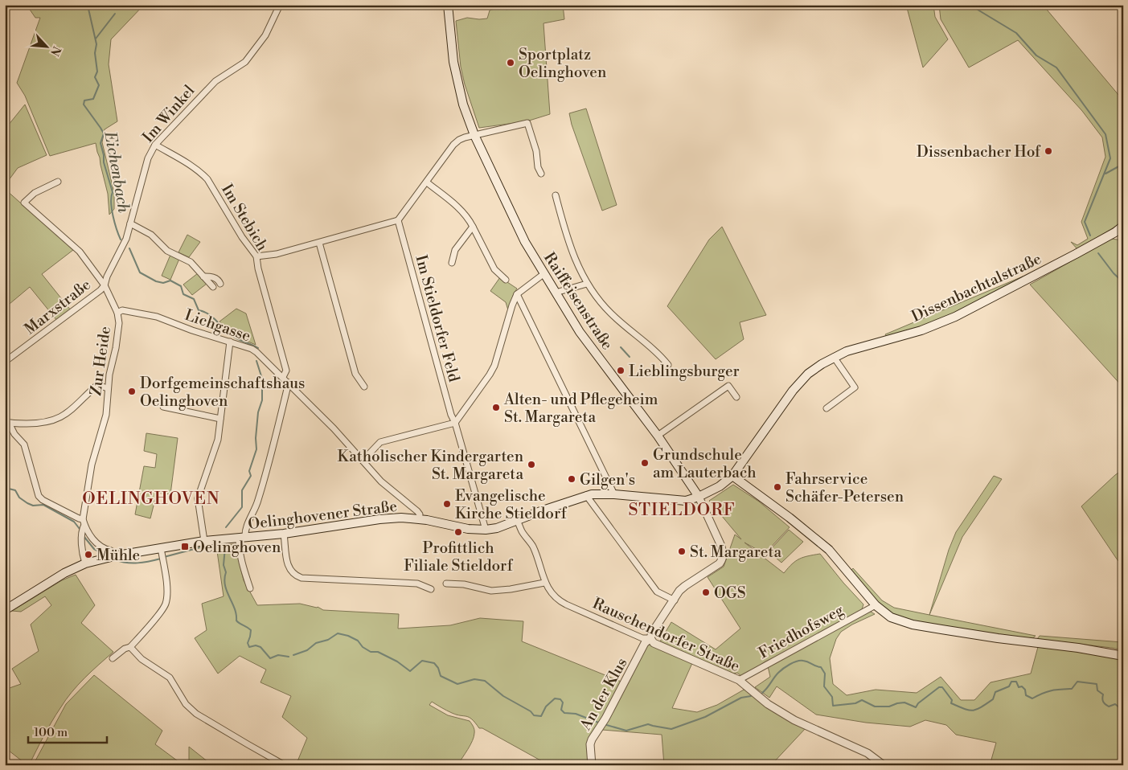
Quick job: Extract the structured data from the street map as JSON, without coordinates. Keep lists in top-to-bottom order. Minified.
{"streets":{"main road":["Dissenbachtalstraße","Raiffeisenstraße","Oelinghovener Straße"],"street":["Im Winkel","Im Stebich","Marxstraße","Im Stieldorfer Feld","Lichgasse","Zur Heide","Friedhofsweg","Rauschendorfer Straße","An der Klus"]},"crossings":[["Im Winkel","Im Stebich"],["Im Winkel","Marxstraße"],["Im Winkel","Zur Heide"],["Im Stebich","Lichgasse"],["Dissenbachtalstraße","Oelinghovener Straße"],["Raiffeisenstraße","Oelinghovener Straße"],["Raiffeisenstraße","An der Klus"],["Marxstraße","Zur Heide"],["Im Stieldorfer Feld","Oelinghovener Straße"],["Lichgasse","Zur Heide"],["Lichgasse","Oelinghovener Straße"],["Zur Heide","Oelinghovener Straße"],["Oelinghovener Straße","Rauschendorfer Straße"],["Oelinghovener Straße","An der Klus"],["Friedhofsweg","Rauschendorfer Straße"],["Rauschendorfer Straße","An der Klus"]],"districts":["OELINGHOVEN","STIELDORF"],"water":["Eichenbach"],"places":{"other":["Sportplatz Oelinghoven","Dissenbacher Hof","Lieblingsburger","Dorfgemeinschaftshaus Oelinghoven","Alten- und Pflegeheim St. Margareta","Grundschule am Lauterbach","Katholischer Kindergarten St. Margareta","Gilgen's","Fahrservice Schäfer-Petersen","Evangelische Kirche Stieldorf","Profittlich Filiale Stieldorf","St. Margareta","Mühle","OGS"],"transit":["Oelinghoven"]},"scale_bar":"100 m","north":"bottom right"}
